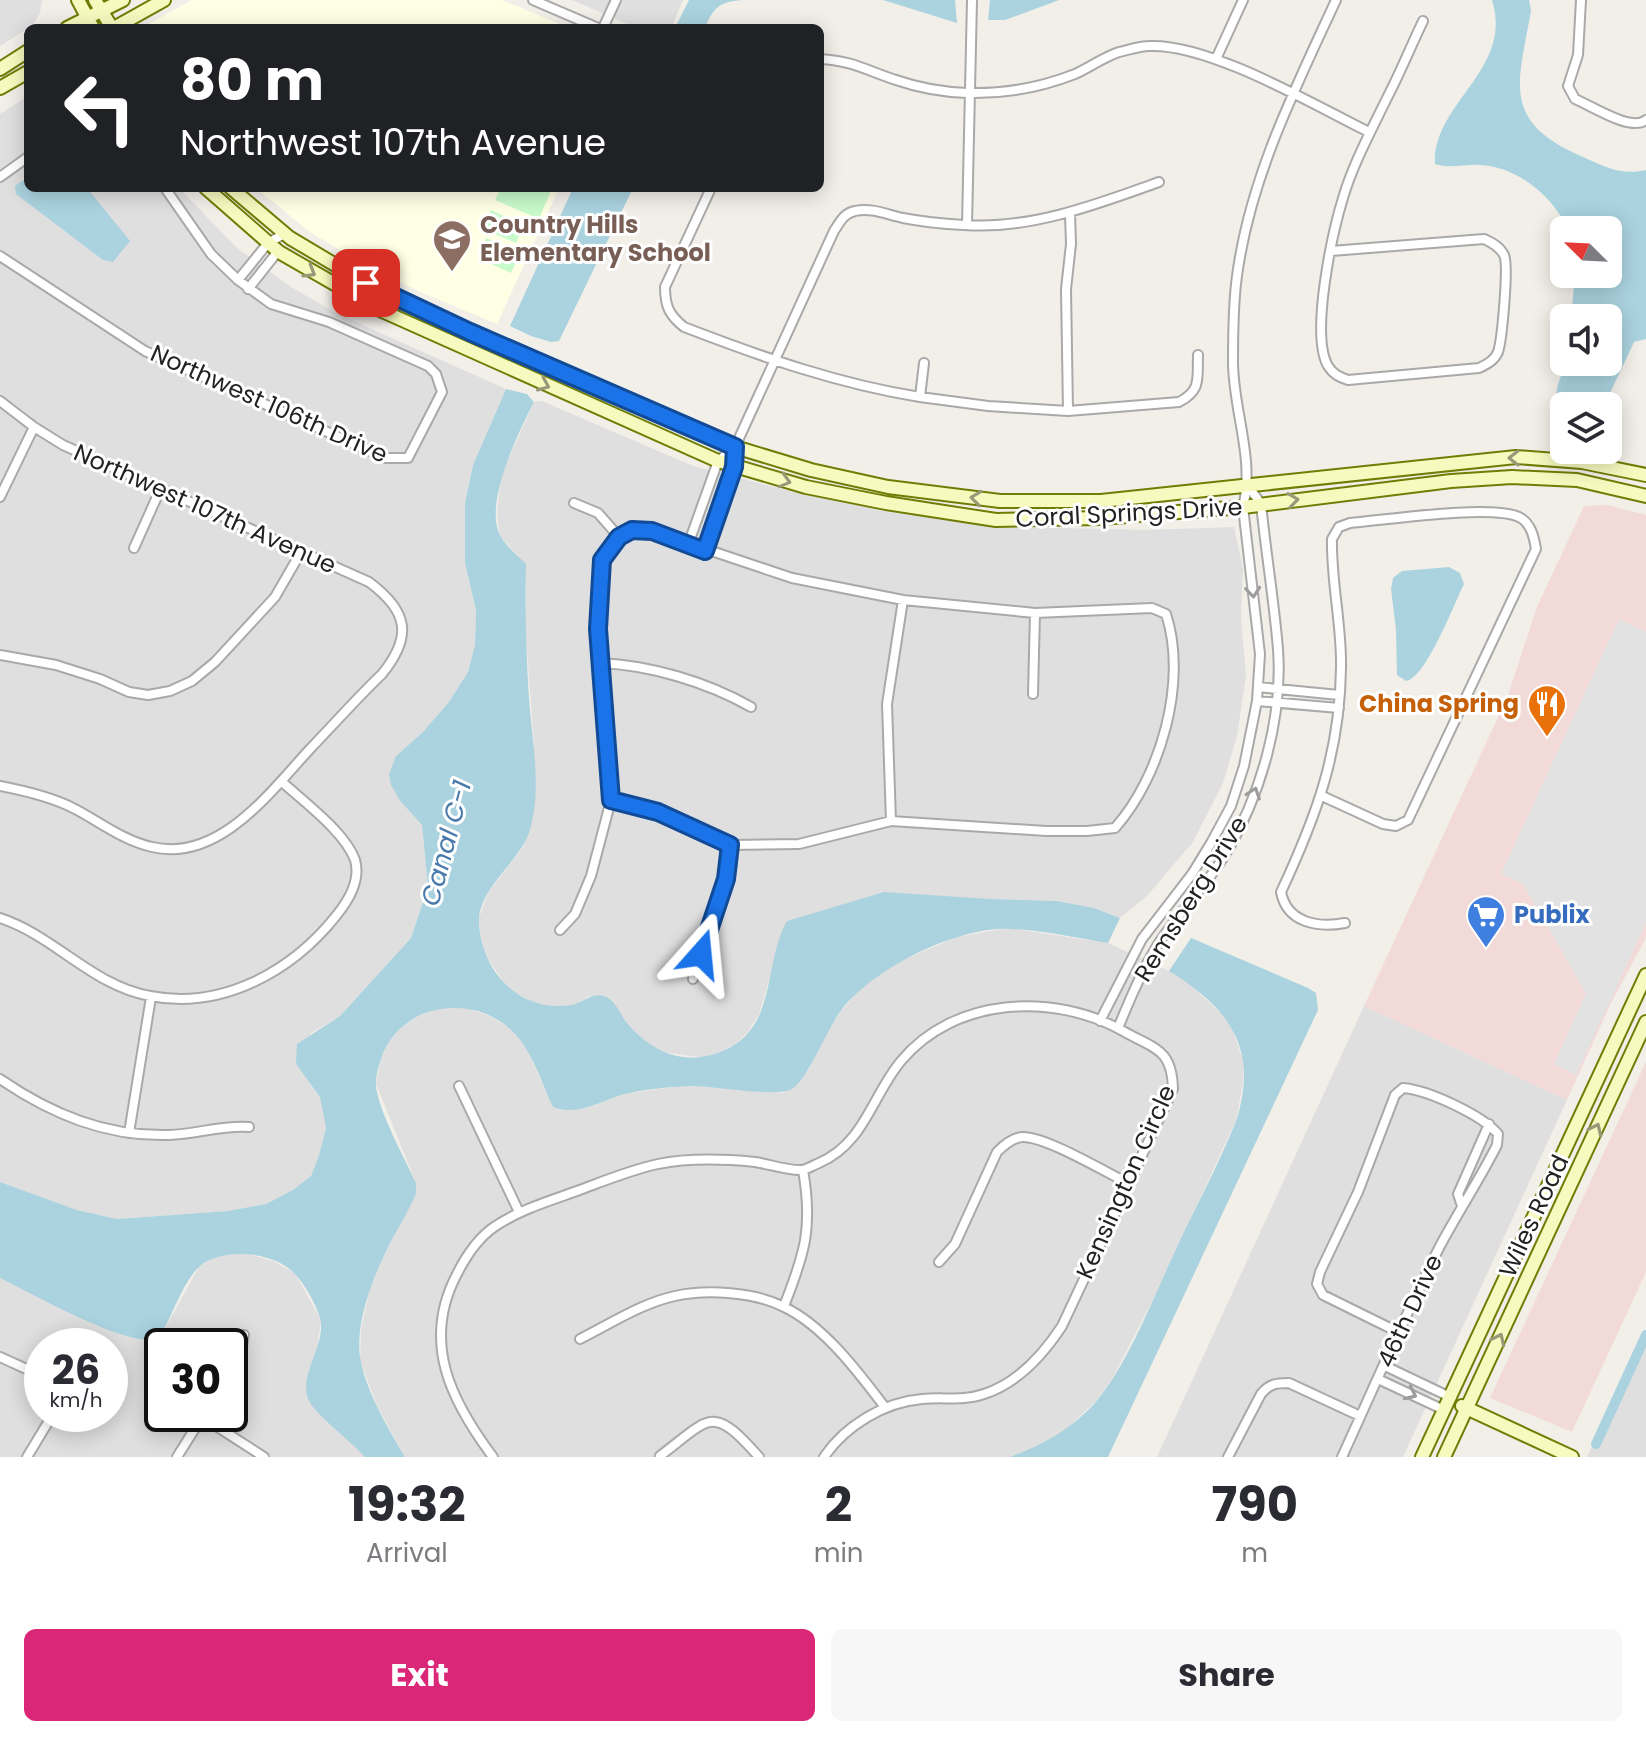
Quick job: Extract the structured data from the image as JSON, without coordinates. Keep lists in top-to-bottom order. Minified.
{"streets":{"main road":["Coral Springs Drive","Wiles Road"],"street":["Northwest 106th Drive","Northwest 107th Avenue","Remsberg Drive","Kensington Circle","46th Drive"]},"crossings":[["Coral Springs Drive","Remsberg Drive"],["Remsberg Drive","Kensington Circle"]],"water":["Canal C-1"],"places":{"school or university":["Country Hills Elementary School"],"restaurant":["China Spring"],"supermarket":["Publix"]},"north":"top left","page":{"turn":["80 m","Northwest 107th Avenue"],"speed":"26 km/h","limit":"30","eta":["19:32","Arrival","2","min","790","m"],"buttons":["Exit","Share"]}}
